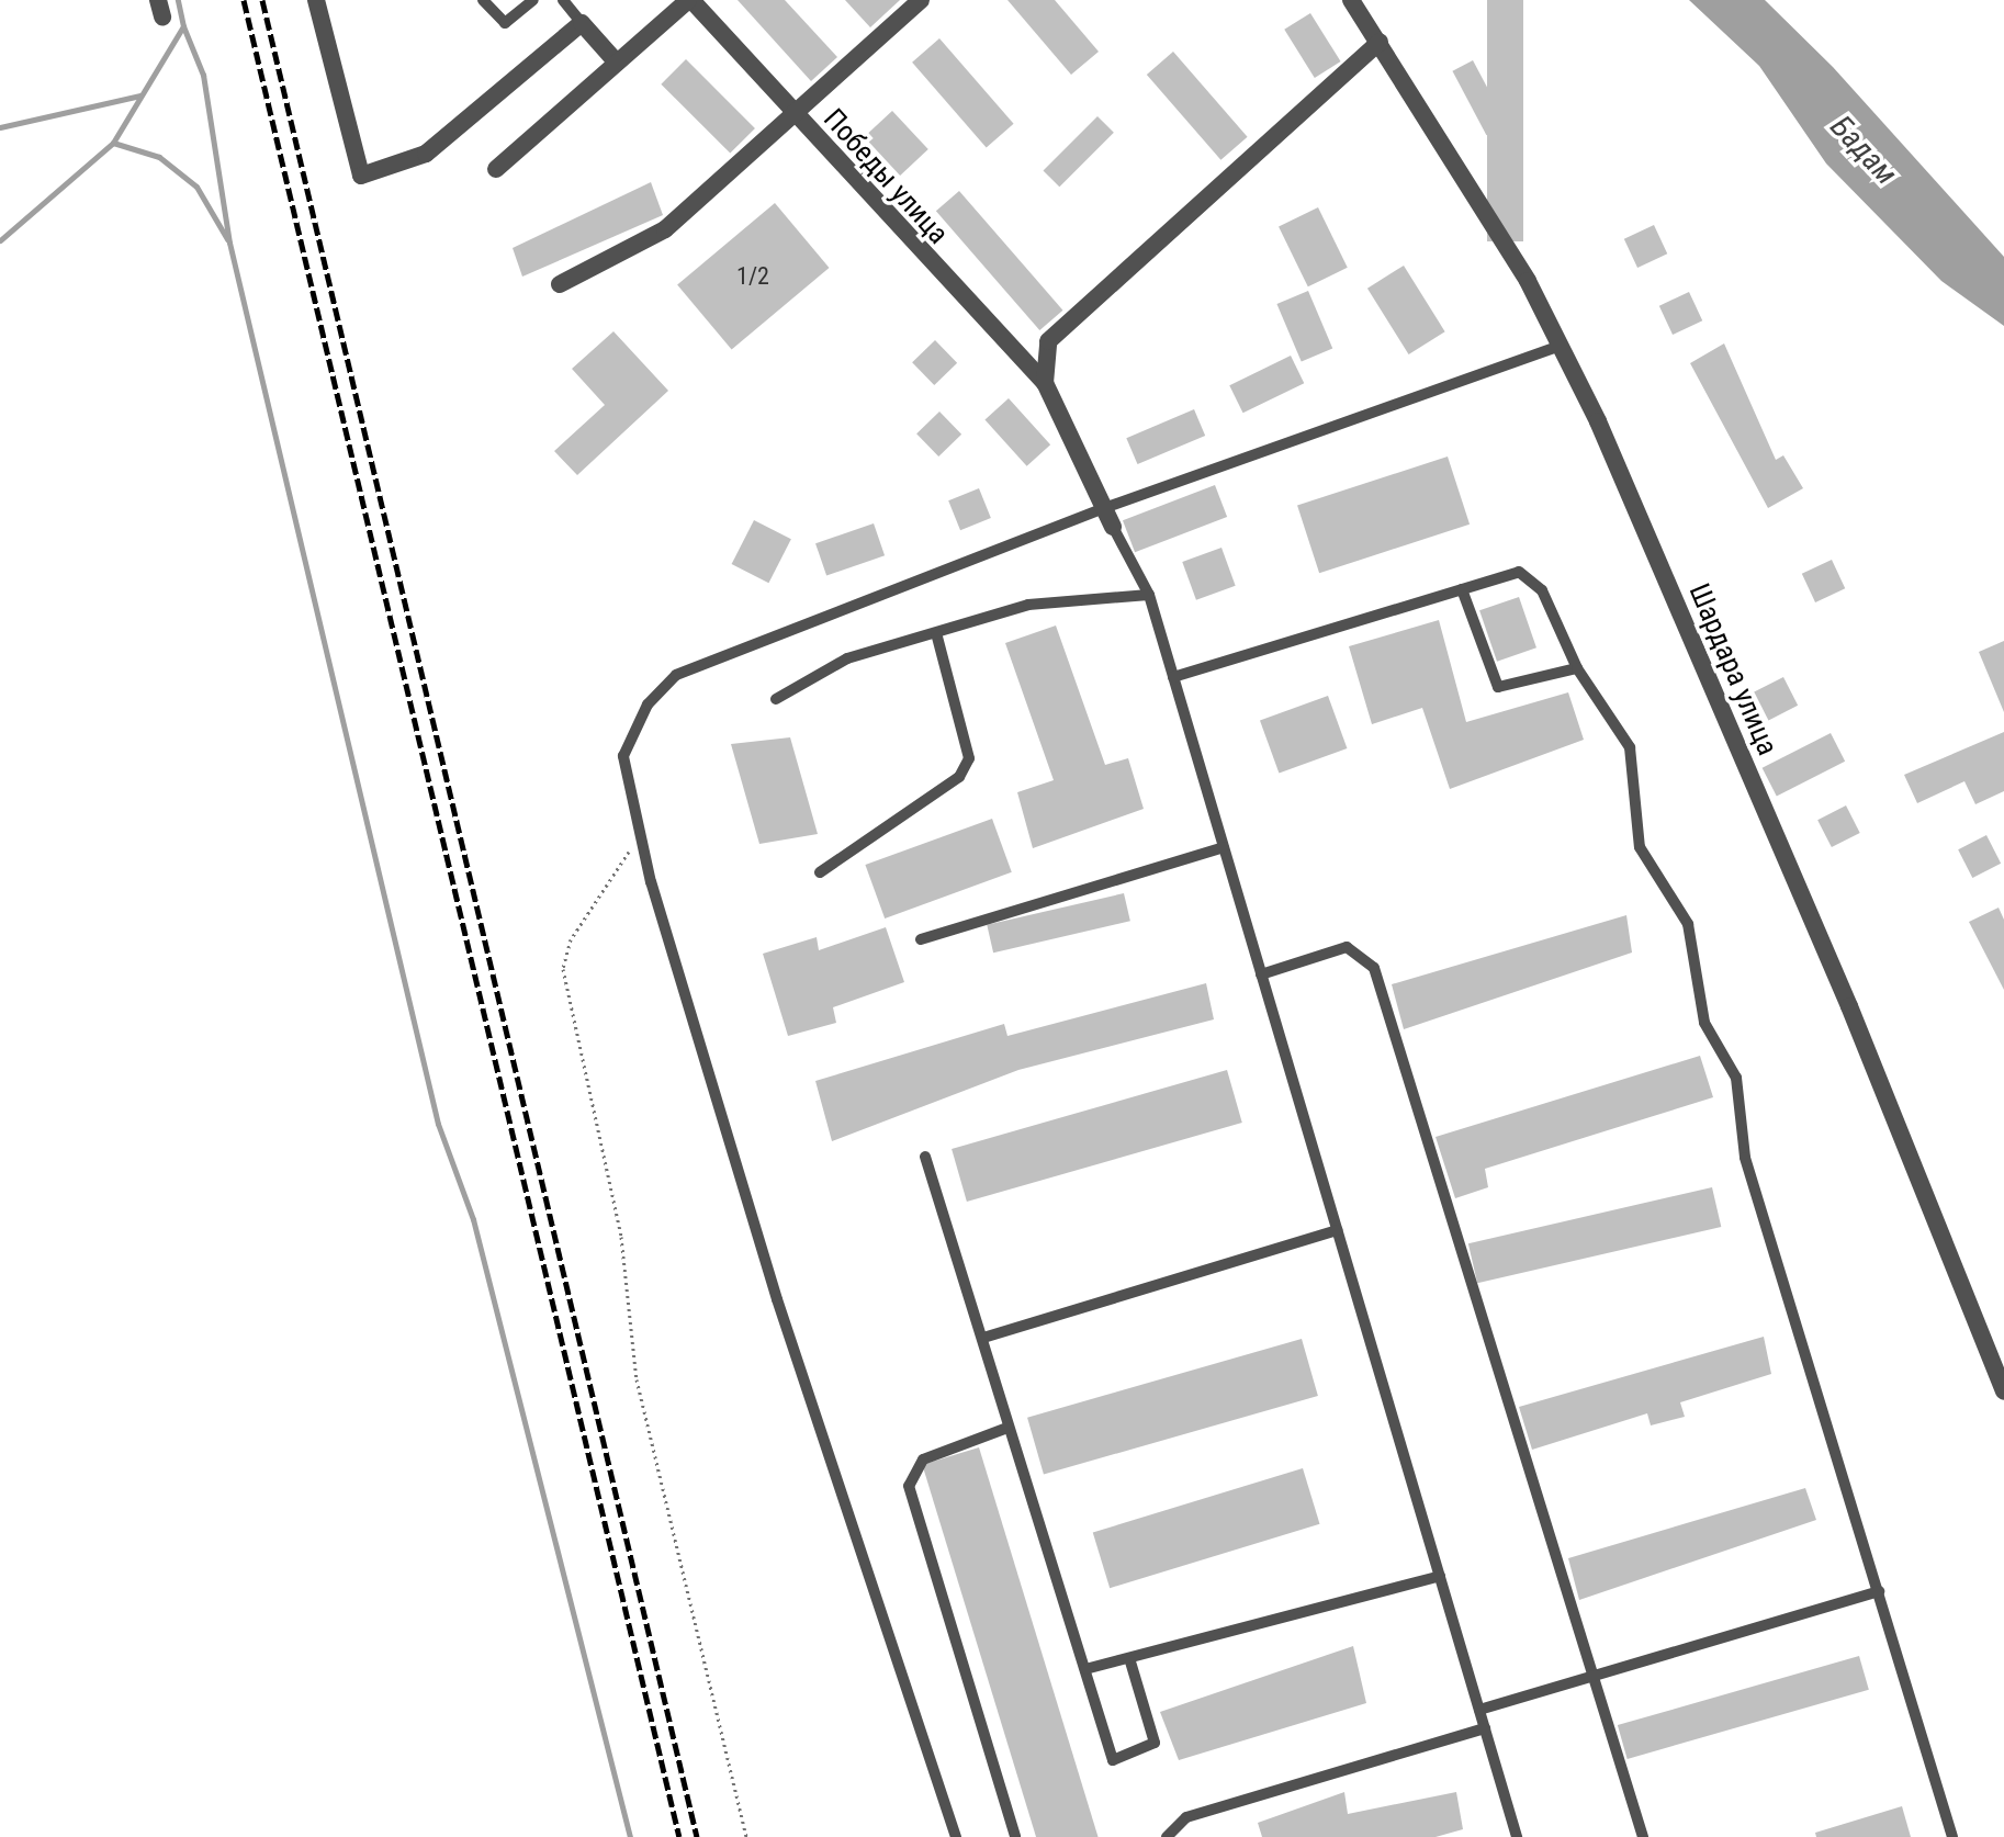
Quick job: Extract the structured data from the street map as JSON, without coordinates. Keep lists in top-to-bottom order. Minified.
{"streets":{"street":["Победы улица","Шардара улица"]},"water":["Бадам"],"house_numbers":["1/2"]}
